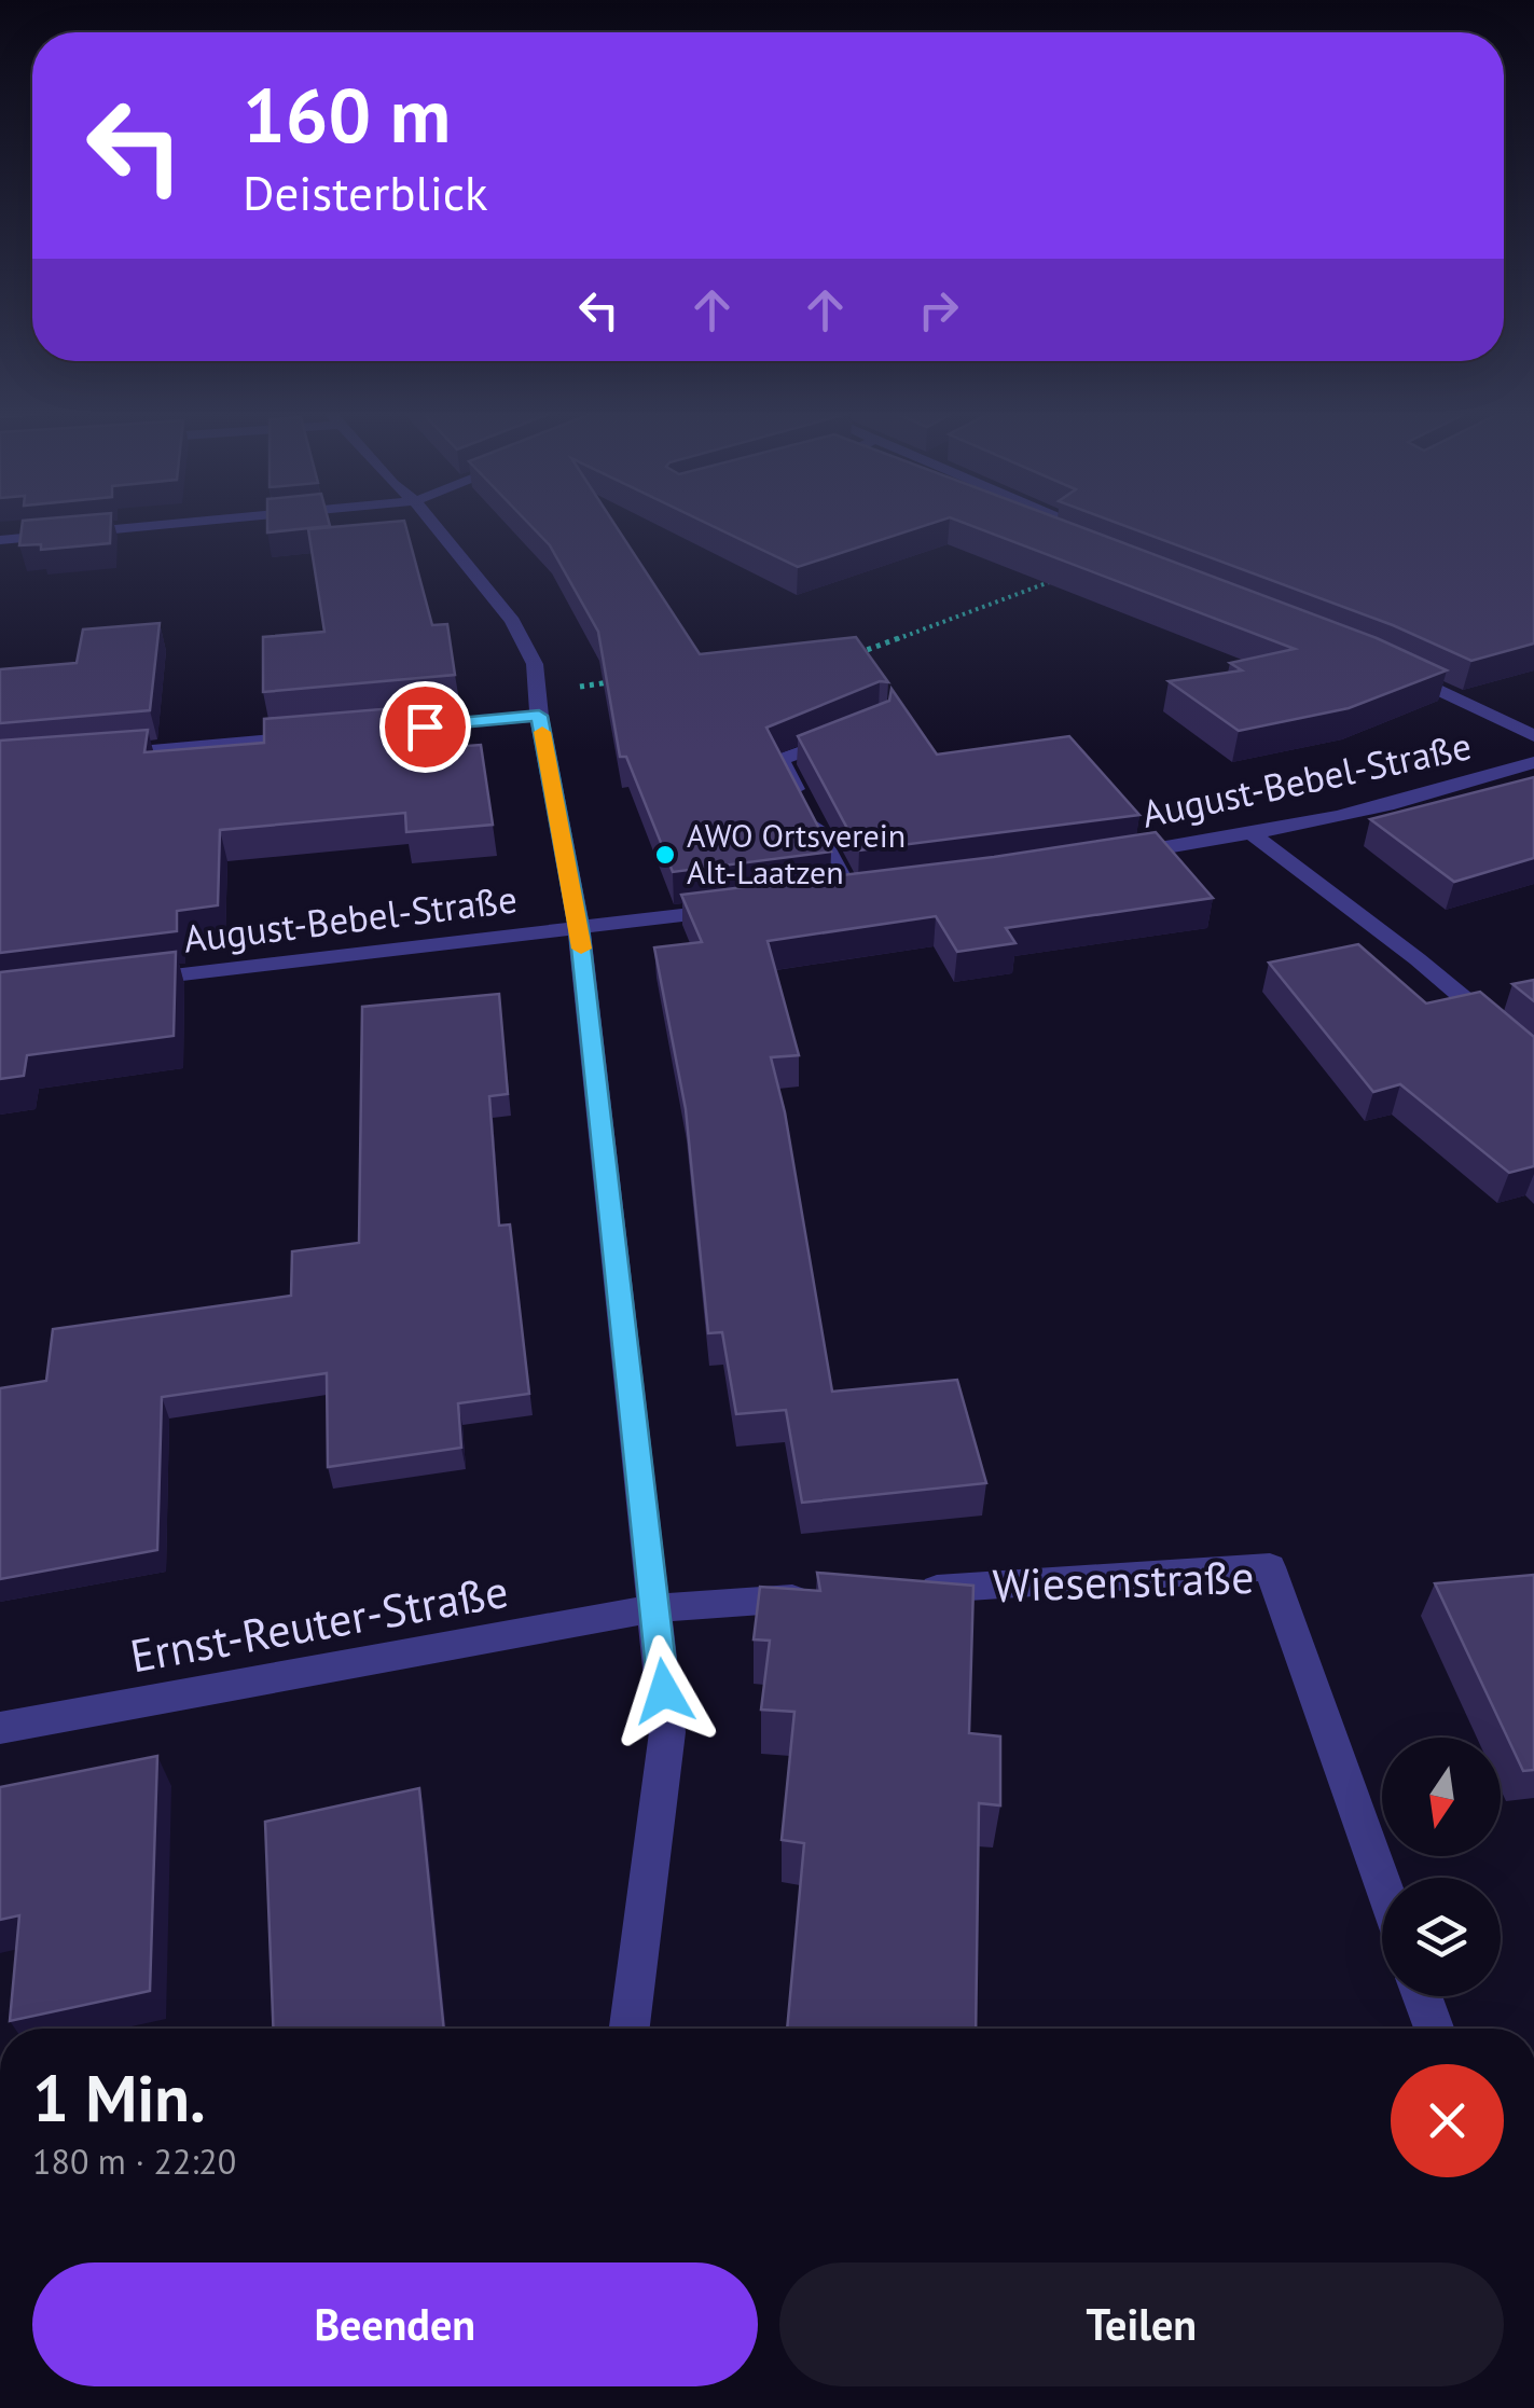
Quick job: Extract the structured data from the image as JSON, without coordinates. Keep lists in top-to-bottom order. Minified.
{"streets":{"street":["August-Bebel-Straße","Wiesenstraße","Ernst-Reuter-Straße"]},"places":["AWO Ortsverein Alt-Laatzen"],"north":"bottom","page":{"turn":["160 m","Deisterblick"],"heading":["1 Min.","180 m · 22:20"],"buttons":["Beenden","Teilen"]}}
